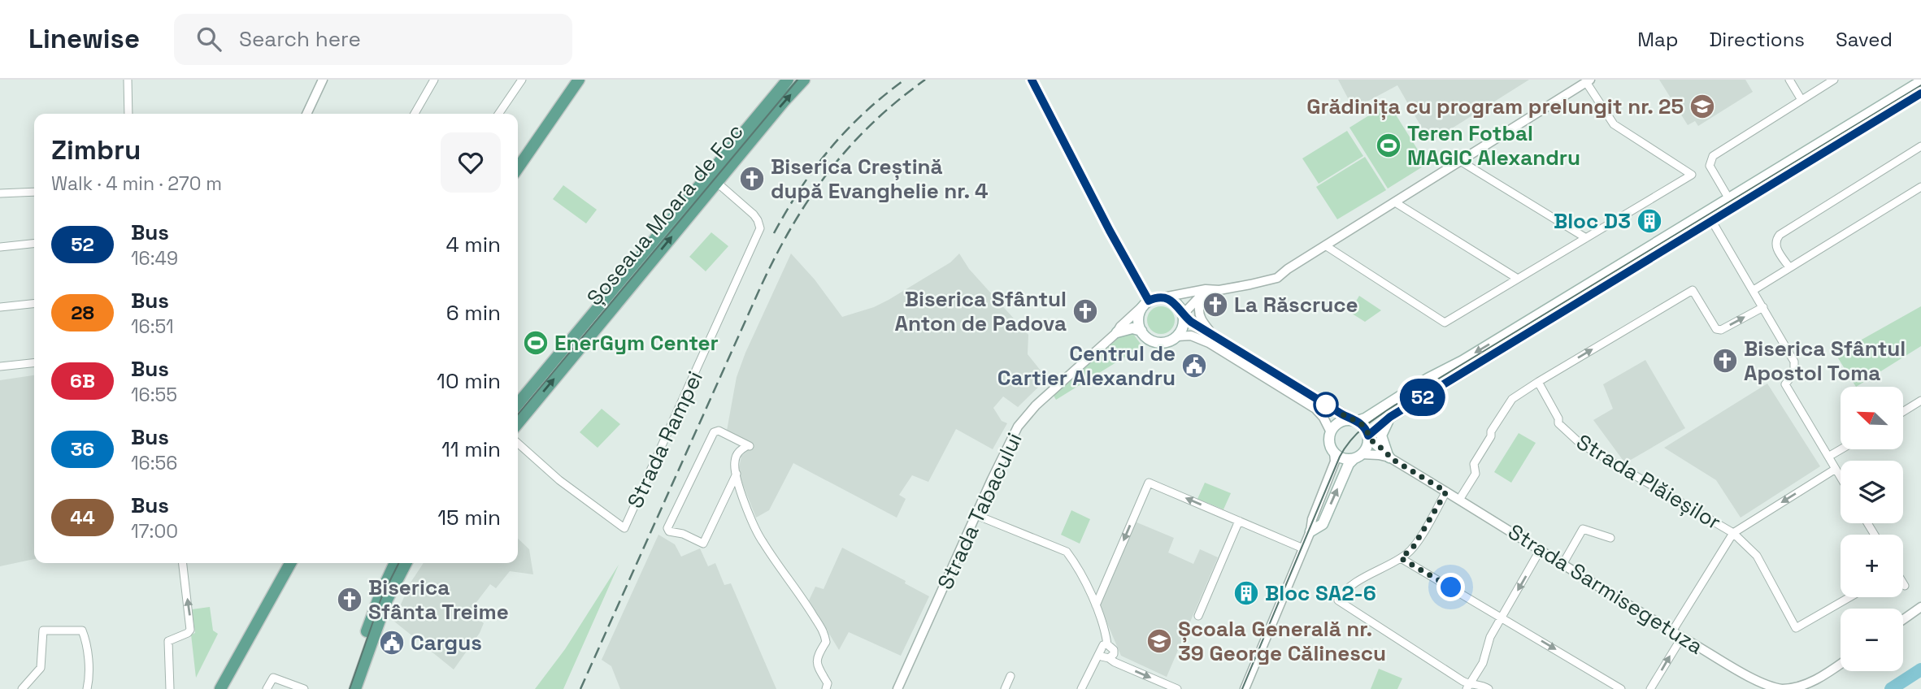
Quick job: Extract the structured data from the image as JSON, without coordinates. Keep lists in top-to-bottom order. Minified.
{"streets":{"main road":["Șoseaua Moara de Foc"],"street":["Strada Rampei","Strada Plăieșilor","Strada Tabacului","Strada Sarmisegetuza"]},"crossings":[["Șoseaua Moara de Foc","Strada Rampei"],["Strada Plăieșilor","Strada Sarmisegetuza"]],"places":{"school or university":["Grădinița cu program prelungit nr. 25","Școala Generală nr. 39 George Călinescu"],"sports":["Teren Fotbal MAGIC Alexandru","EnerGym Center"],"church":["Biserica Creștină după Evanghelie nr. 4","La Răscruce","Biserica Sfântul Anton de Padova","Biserica Sfântul Apostol Toma","Biserica Sfânta Treime"],"building":["Bloc D3","Bloc SA2-6"],"public building":["Centrul de Cartier Alexandru","Cargus"]},"lines":["bus line 52"],"north":"top left","page":{"header":"Linewise","search":"Search here","nav":["Map","Directions","Saved"],"on_map":"52","heading":["Zimbru","Walk · 4 min · 270 m"],"list":[{"mark":"52","name":"Bus","note":"16:49","value":"4 min"},{"mark":"28","name":"Bus","note":"16:51","value":"6 min"},{"mark":"6B","name":"Bus","note":"16:55","value":"10 min"},{"mark":"36","name":"Bus","note":"16:56","value":"11 min"},{"mark":"44","name":"Bus","note":"17:00","value":"15 min"}],"map_buttons":["+","−"]}}
